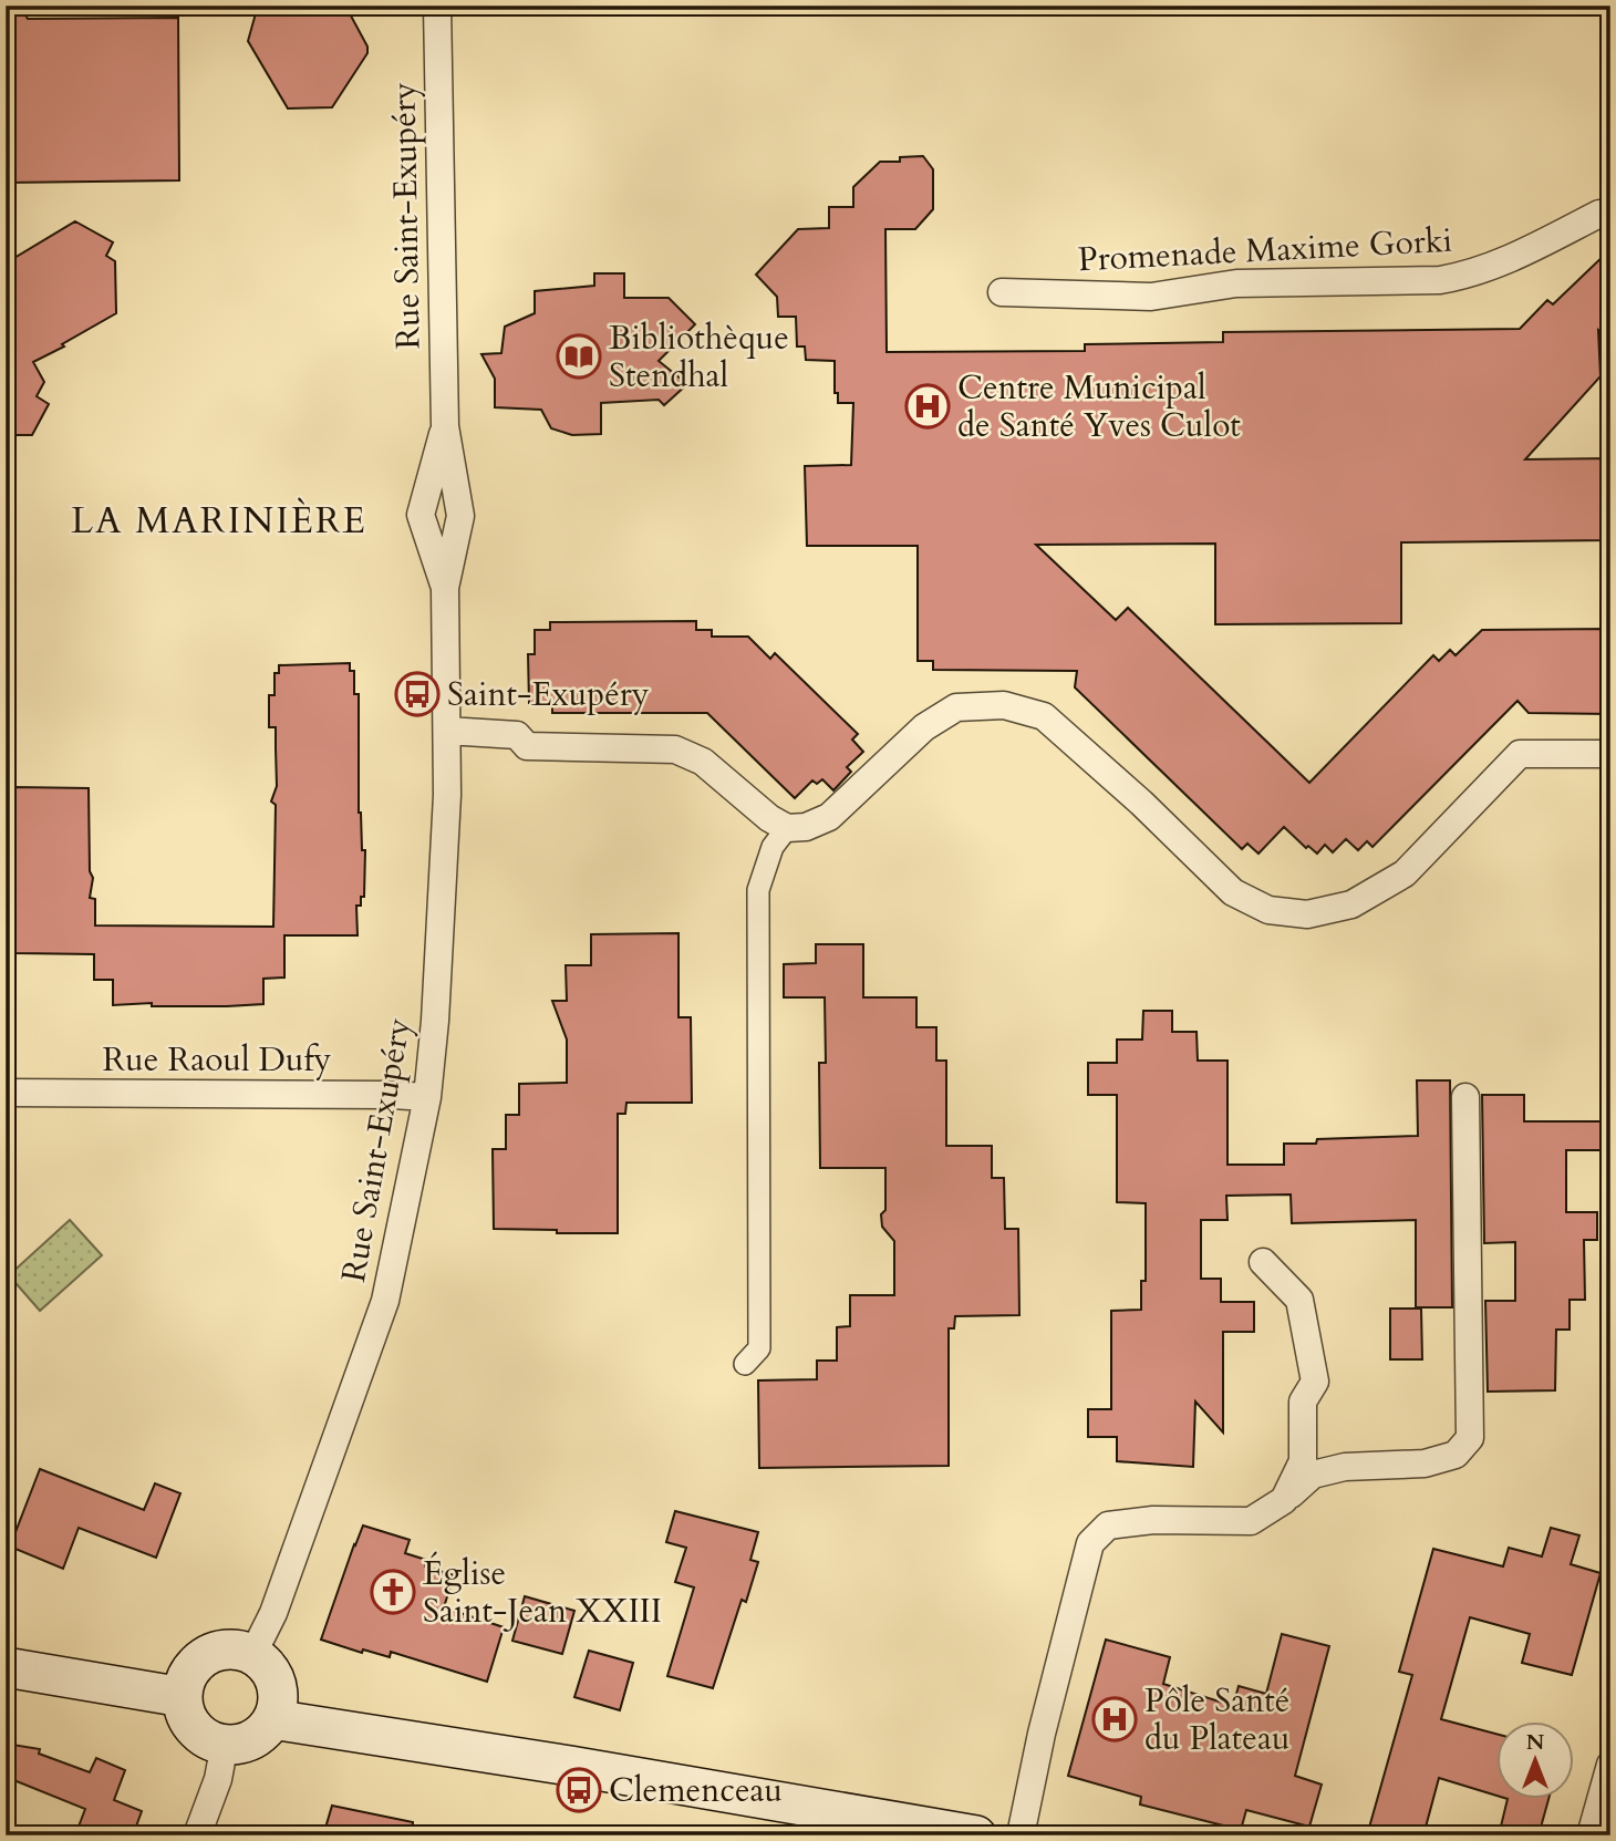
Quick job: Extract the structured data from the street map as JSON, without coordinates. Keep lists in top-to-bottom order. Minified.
{"streets":{"street":["Rue Saint-Exupéry","Promenade Maxime Gorki","Rue Raoul Dufy"]},"crossings":[["Rue Saint-Exupéry","Rue Raoul Dufy"]],"districts":["LA MARINIÈRE"],"places":{"library":["Bibliothèque Stendhal"],"hospital":["Centre Municipal de Santé Yves Culot","Pôle Santé du Plateau"],"bus stop":["Saint-Exupéry","Clemenceau"],"church":["Église Saint-Jean XXIII"]},"north":"top"}
